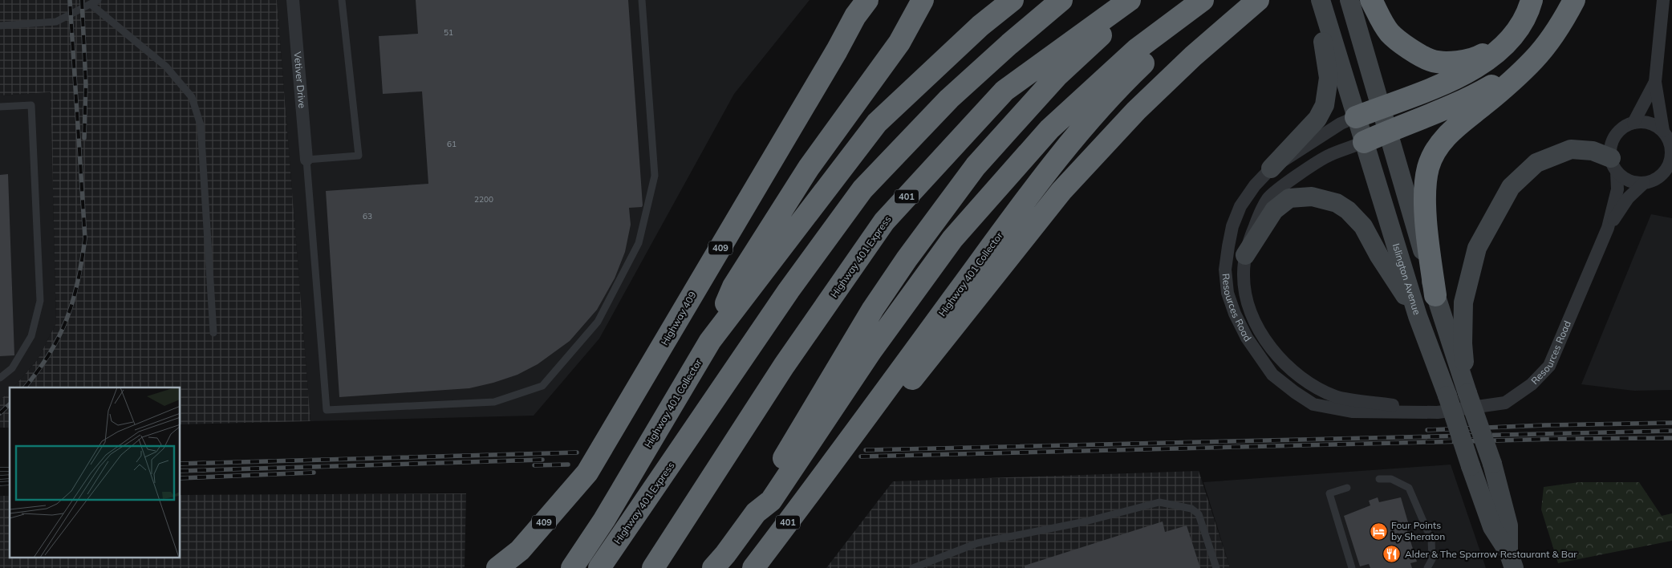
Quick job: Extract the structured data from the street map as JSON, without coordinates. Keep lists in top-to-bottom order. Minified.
{"streets":{"highway":["401","409","Highway 401 Express","Highway 401 Collector","Highway 409"],"main road":["Islington Avenue"],"street":["Vetiver Drive","Resources Road"]},"crossings":[["Islington Avenue","Resources Road"]],"places":{"hotel":["Four Points by Sheraton"],"restaurant":["Alder & The Sparrow Restaurant & Bar"]},"house_numbers":["51","61","2200","63"]}
